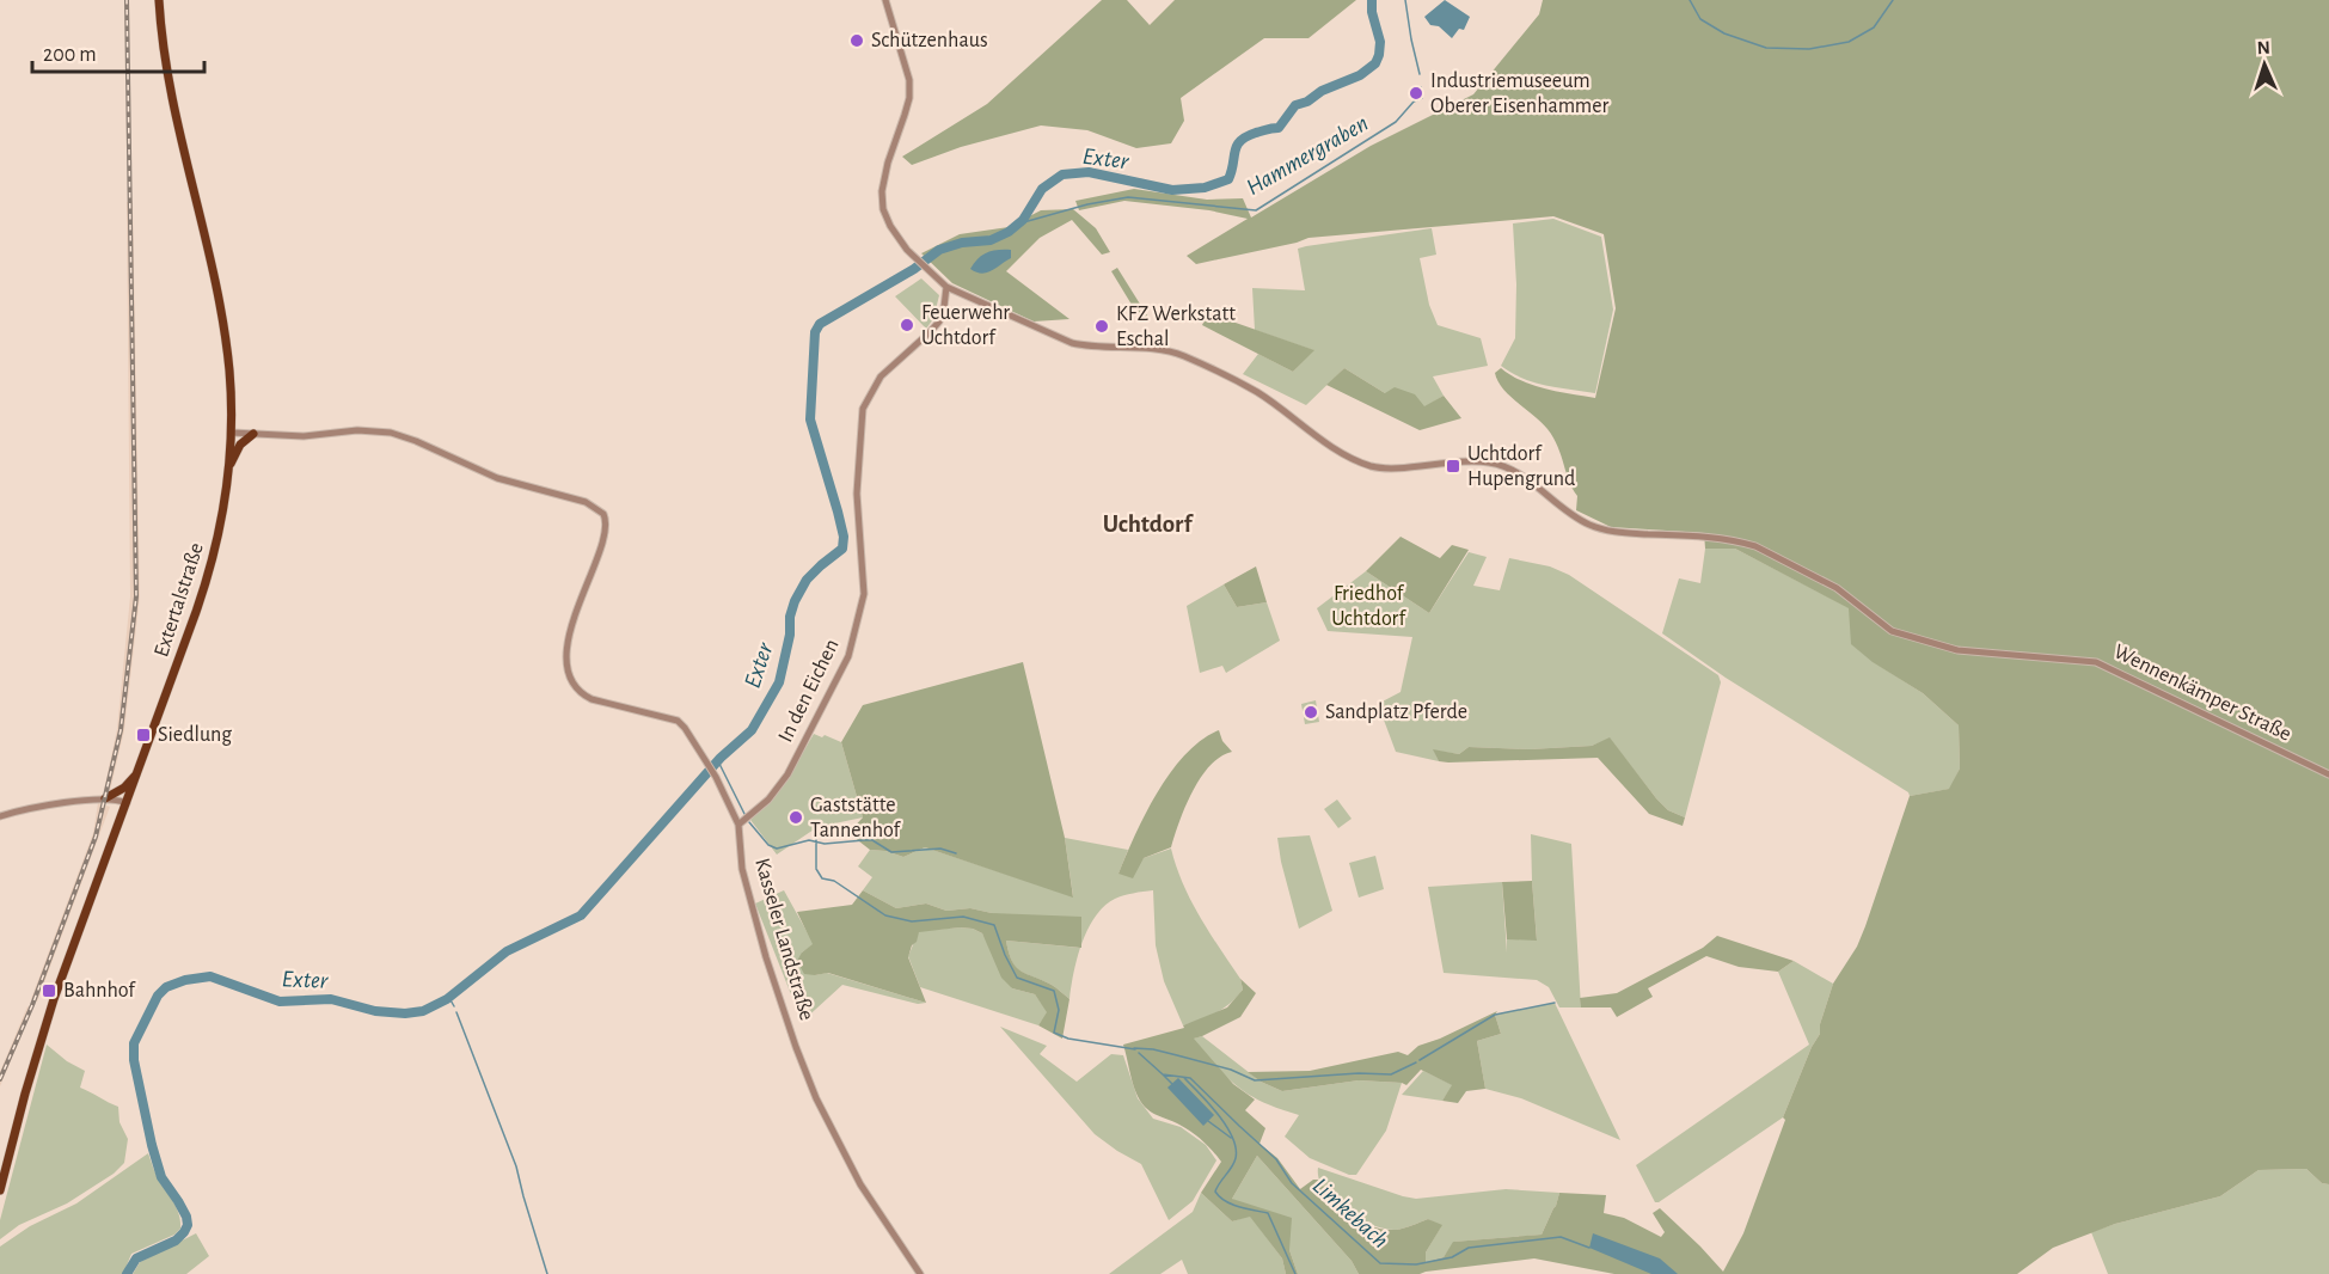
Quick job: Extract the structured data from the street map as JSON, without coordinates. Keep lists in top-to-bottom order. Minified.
{"streets":{"main road":["Extertalstraße"],"street":["In den Eichen","Wennenkämper Straße","Kasseler Landstraße"]},"crossings":[["Extertalstraße","Kasseler Landstraße"],["In den Eichen","Wennenkämper Straße"],["In den Eichen","Kasseler Landstraße"]],"districts":["Uchtdorf"],"water":["Hammergraben","Exter","Limkebach"],"parks":["Friedhof Uchtdorf"],"places":{"other":["Schützenhaus","Industriemuseeum Oberer Eisenhammer","Feuerwehr Uchtdorf","KFZ Werkstatt Eschal","Sandplatz Pferde","Gaststätte Tannenhof"],"transit":["Uchtdorf Hupengrund","Siedlung","Bahnhof"]},"scale_bar":"200 m","north":"top"}
